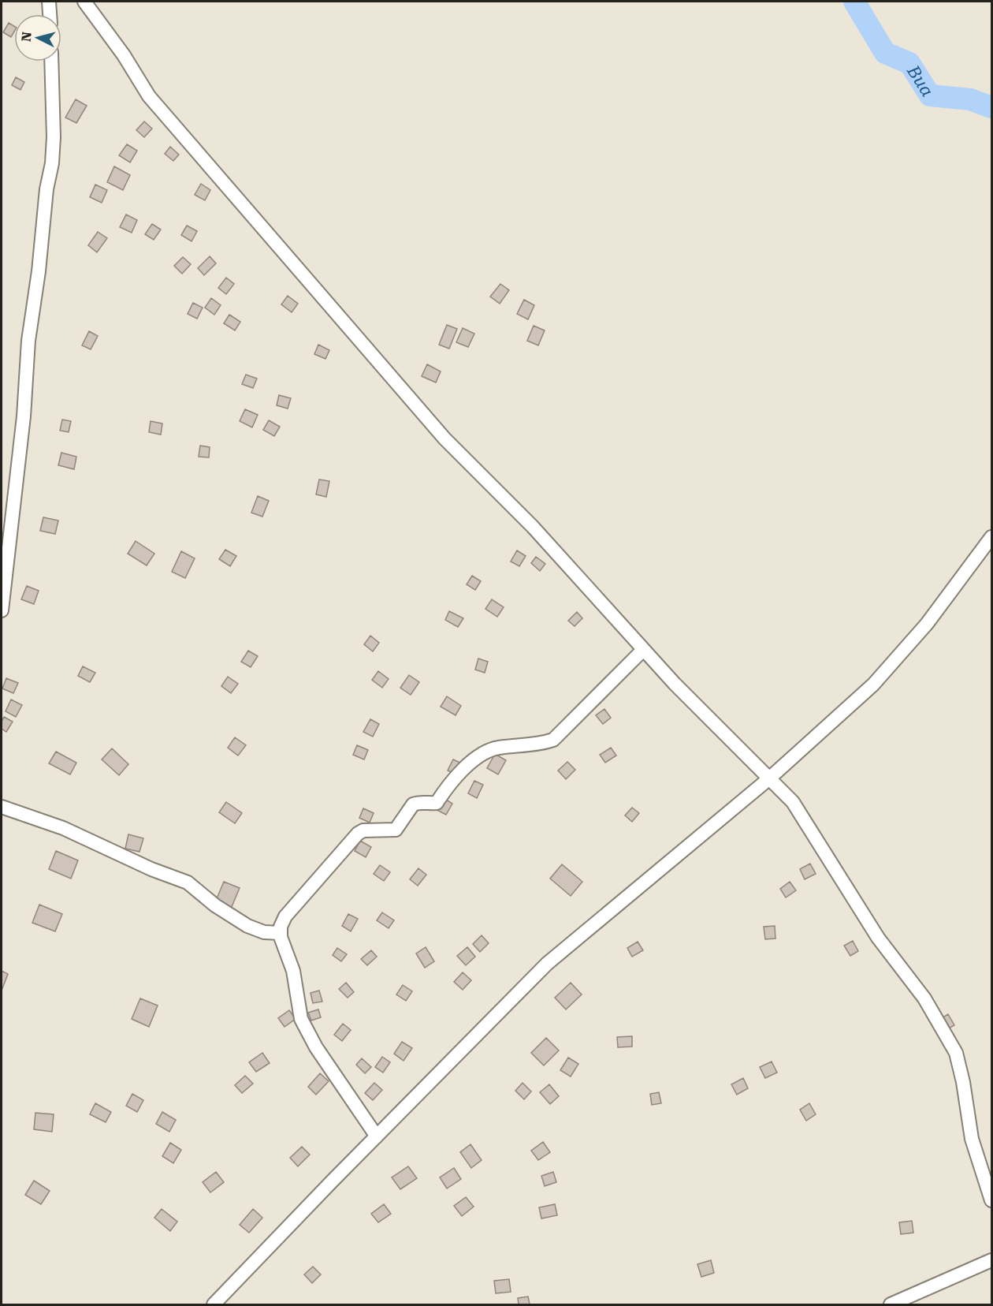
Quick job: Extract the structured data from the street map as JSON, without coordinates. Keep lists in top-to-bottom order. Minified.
{"water":["Bua"],"north":"left"}
